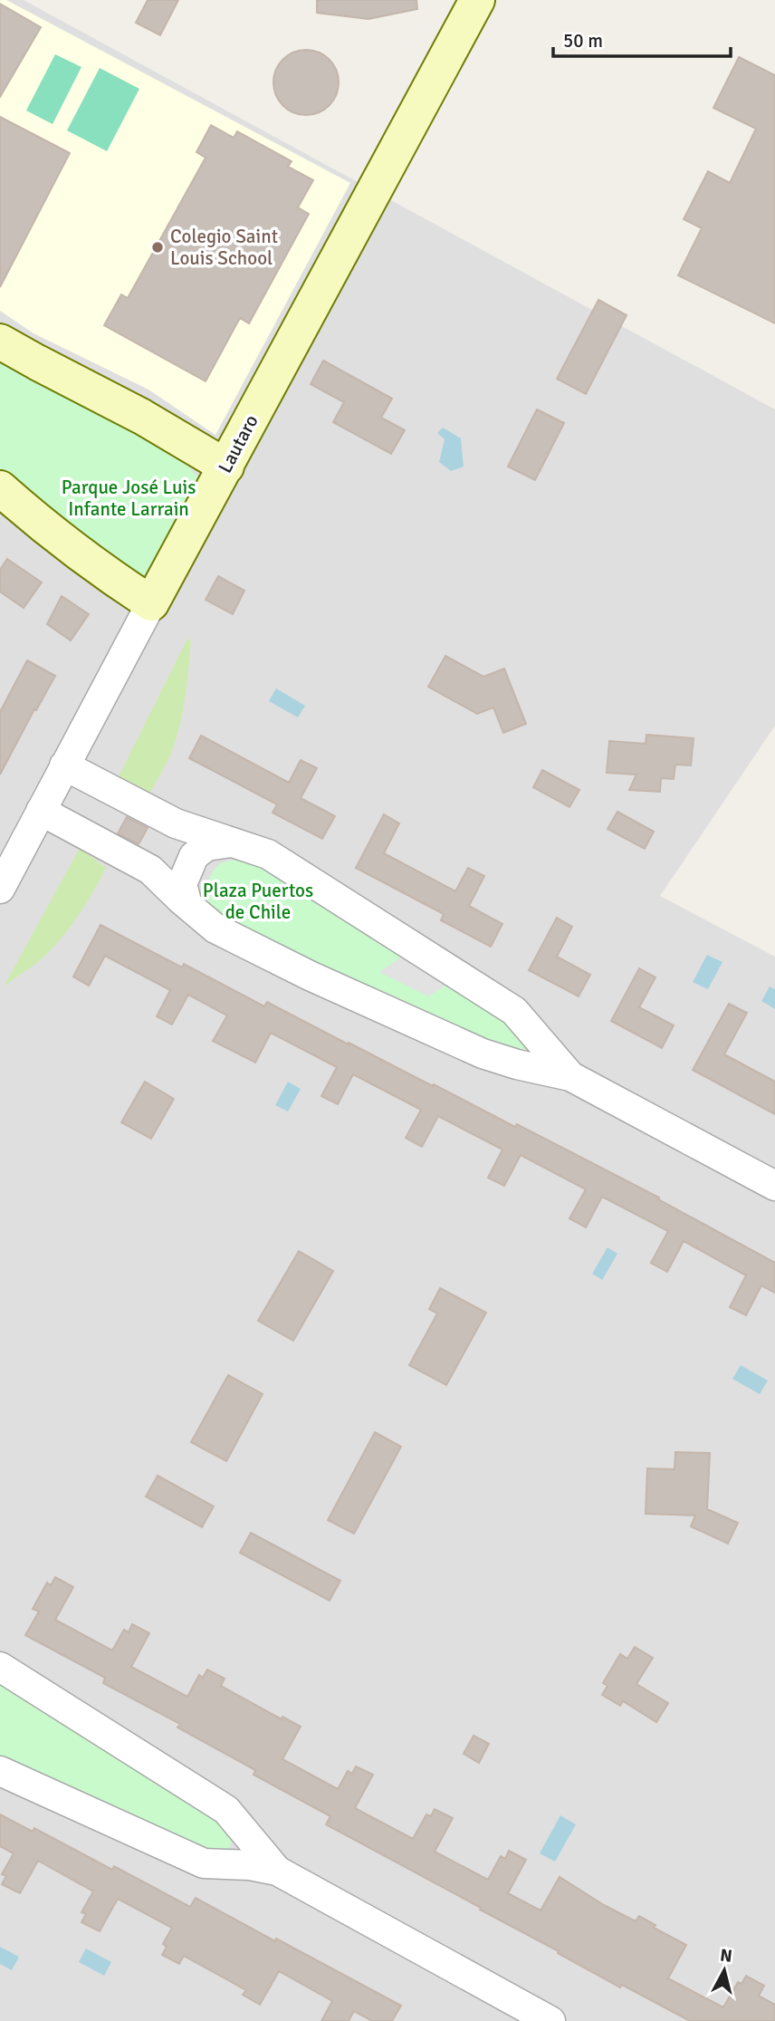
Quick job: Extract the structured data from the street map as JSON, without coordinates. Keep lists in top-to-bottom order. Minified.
{"streets":{"street":["Lautaro"]},"parks":["Parque José Luis Infante Larrain","Plaza Puertos de Chile"],"places":["Colegio Saint Louis School"],"scale_bar":"50 m","north":"top"}
